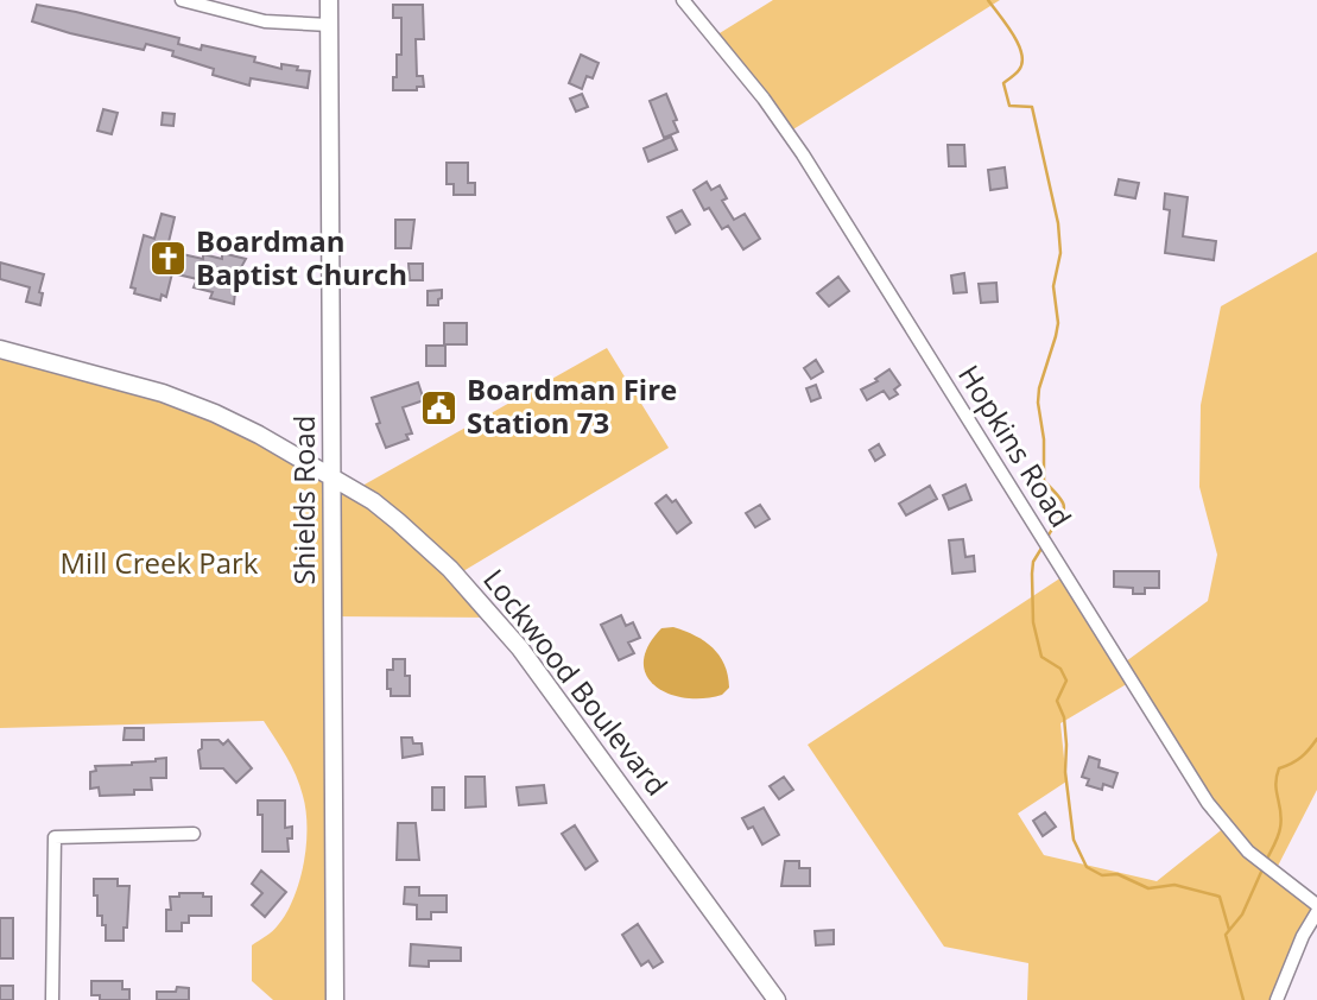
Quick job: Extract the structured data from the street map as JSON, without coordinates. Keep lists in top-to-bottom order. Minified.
{"streets":{"main road":["Shields Road","Lockwood Boulevard"],"street":["Hopkins Road"]},"crossings":[["Shields Road","Lockwood Boulevard"]],"parks":["Mill Creek Park"],"places":{"church":["Boardman Baptist Church"],"public building":["Boardman Fire Station 73"]}}
